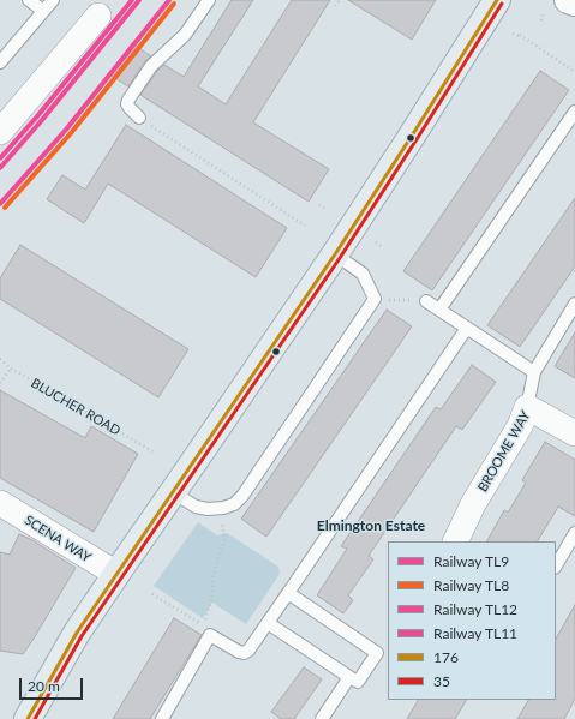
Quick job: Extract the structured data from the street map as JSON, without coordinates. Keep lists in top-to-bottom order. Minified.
{"streets":{"street":["BROOME WAY","SCENA WAY"],"path":["BLUCHER ROAD"]},"districts":["Elmington Estate"],"lines":["rail line TL9","rail line TL12","rail line TL11","transit line 176","rail line TL8","transit line 35"],"legend":["Railway TL9","Railway TL8","Railway TL12","Railway TL11","176","35"],"scale_bar":"20 m"}
